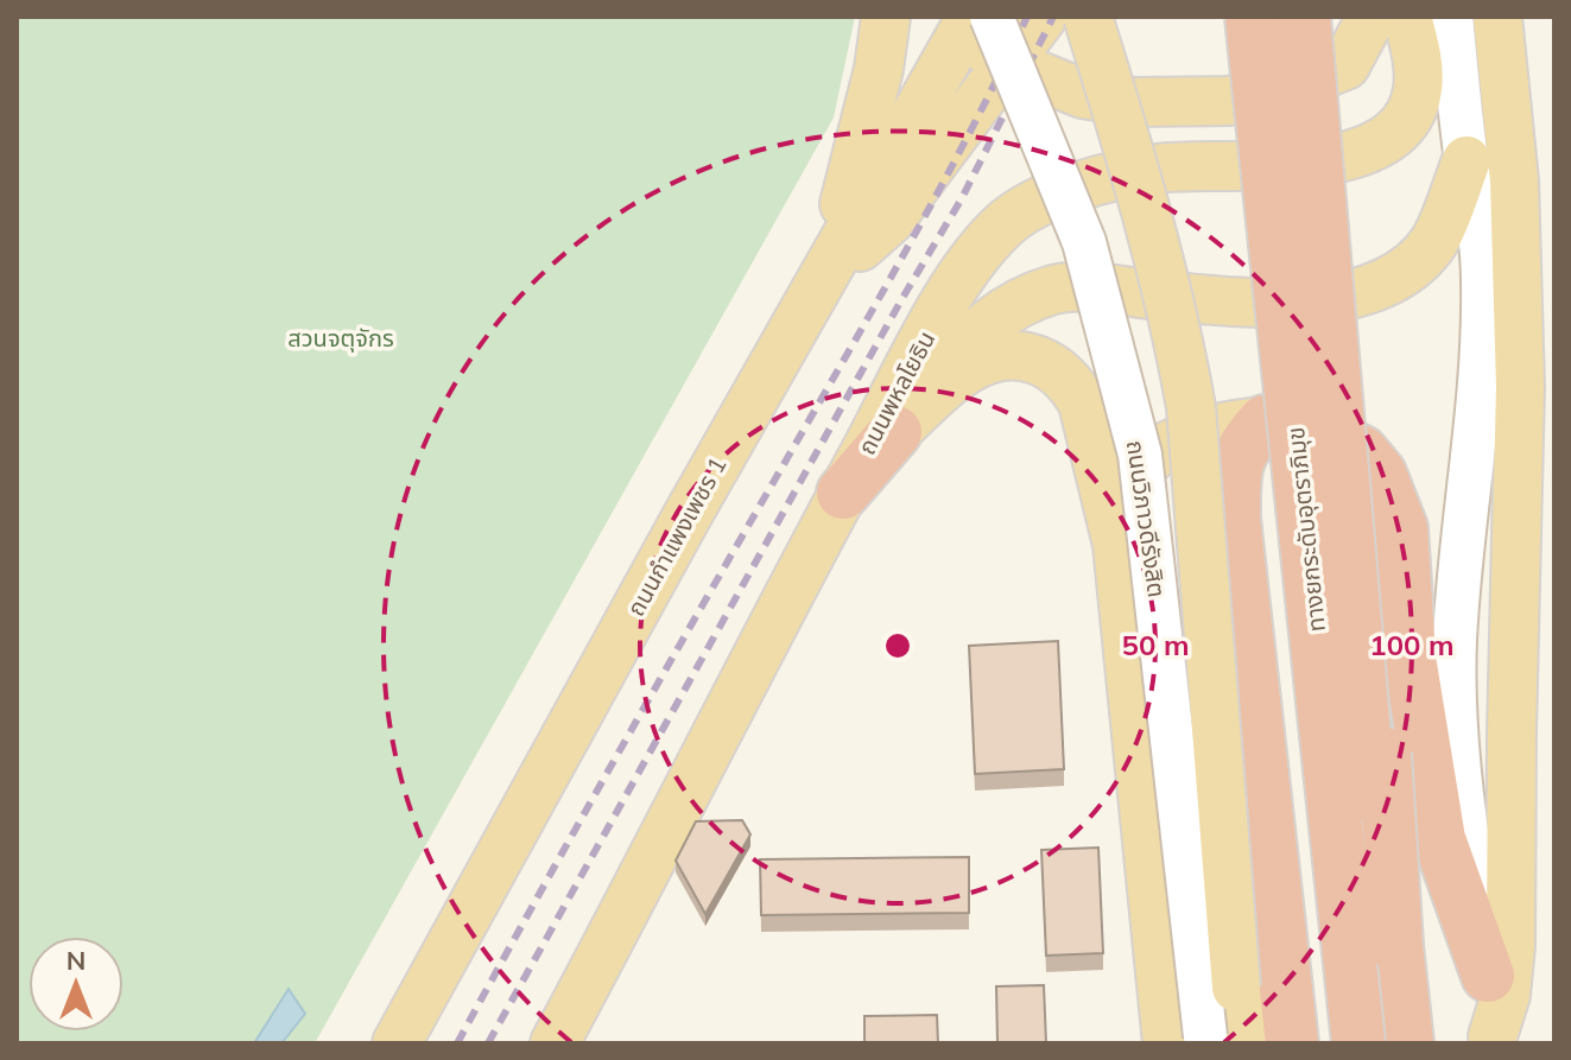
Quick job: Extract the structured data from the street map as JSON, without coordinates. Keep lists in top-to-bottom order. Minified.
{"streets":{"highway":["ทางยกระดับอุตราภิมุข"],"main road":["ถนนพหลโยธิน","ถนนวิภาวดีรังสิต","ถนนกำแพงเพชร 1"]},"crossings":[["ถนนวิภาวดีรังสิต","ถนนกำแพงเพชร 1"]],"parks":["สวนจตุจักร"],"north":"top","rings":["50 m","100 m"]}
